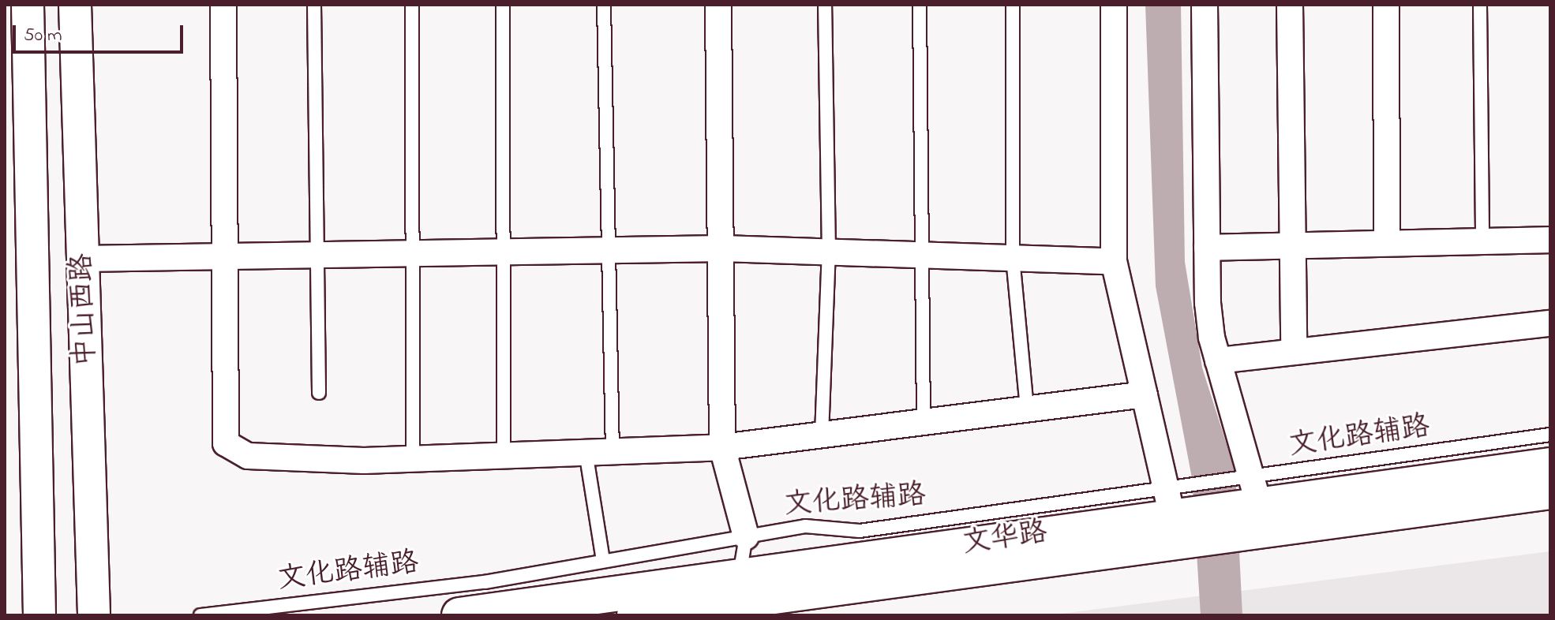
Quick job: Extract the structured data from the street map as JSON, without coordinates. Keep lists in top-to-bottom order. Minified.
{"streets":{"main road":["文华路"],"street":["中山西路"],"lane":["文化路辅路"]},"crossings":[["文化路辅路","文华路"]],"scale_bar":"50 m"}
